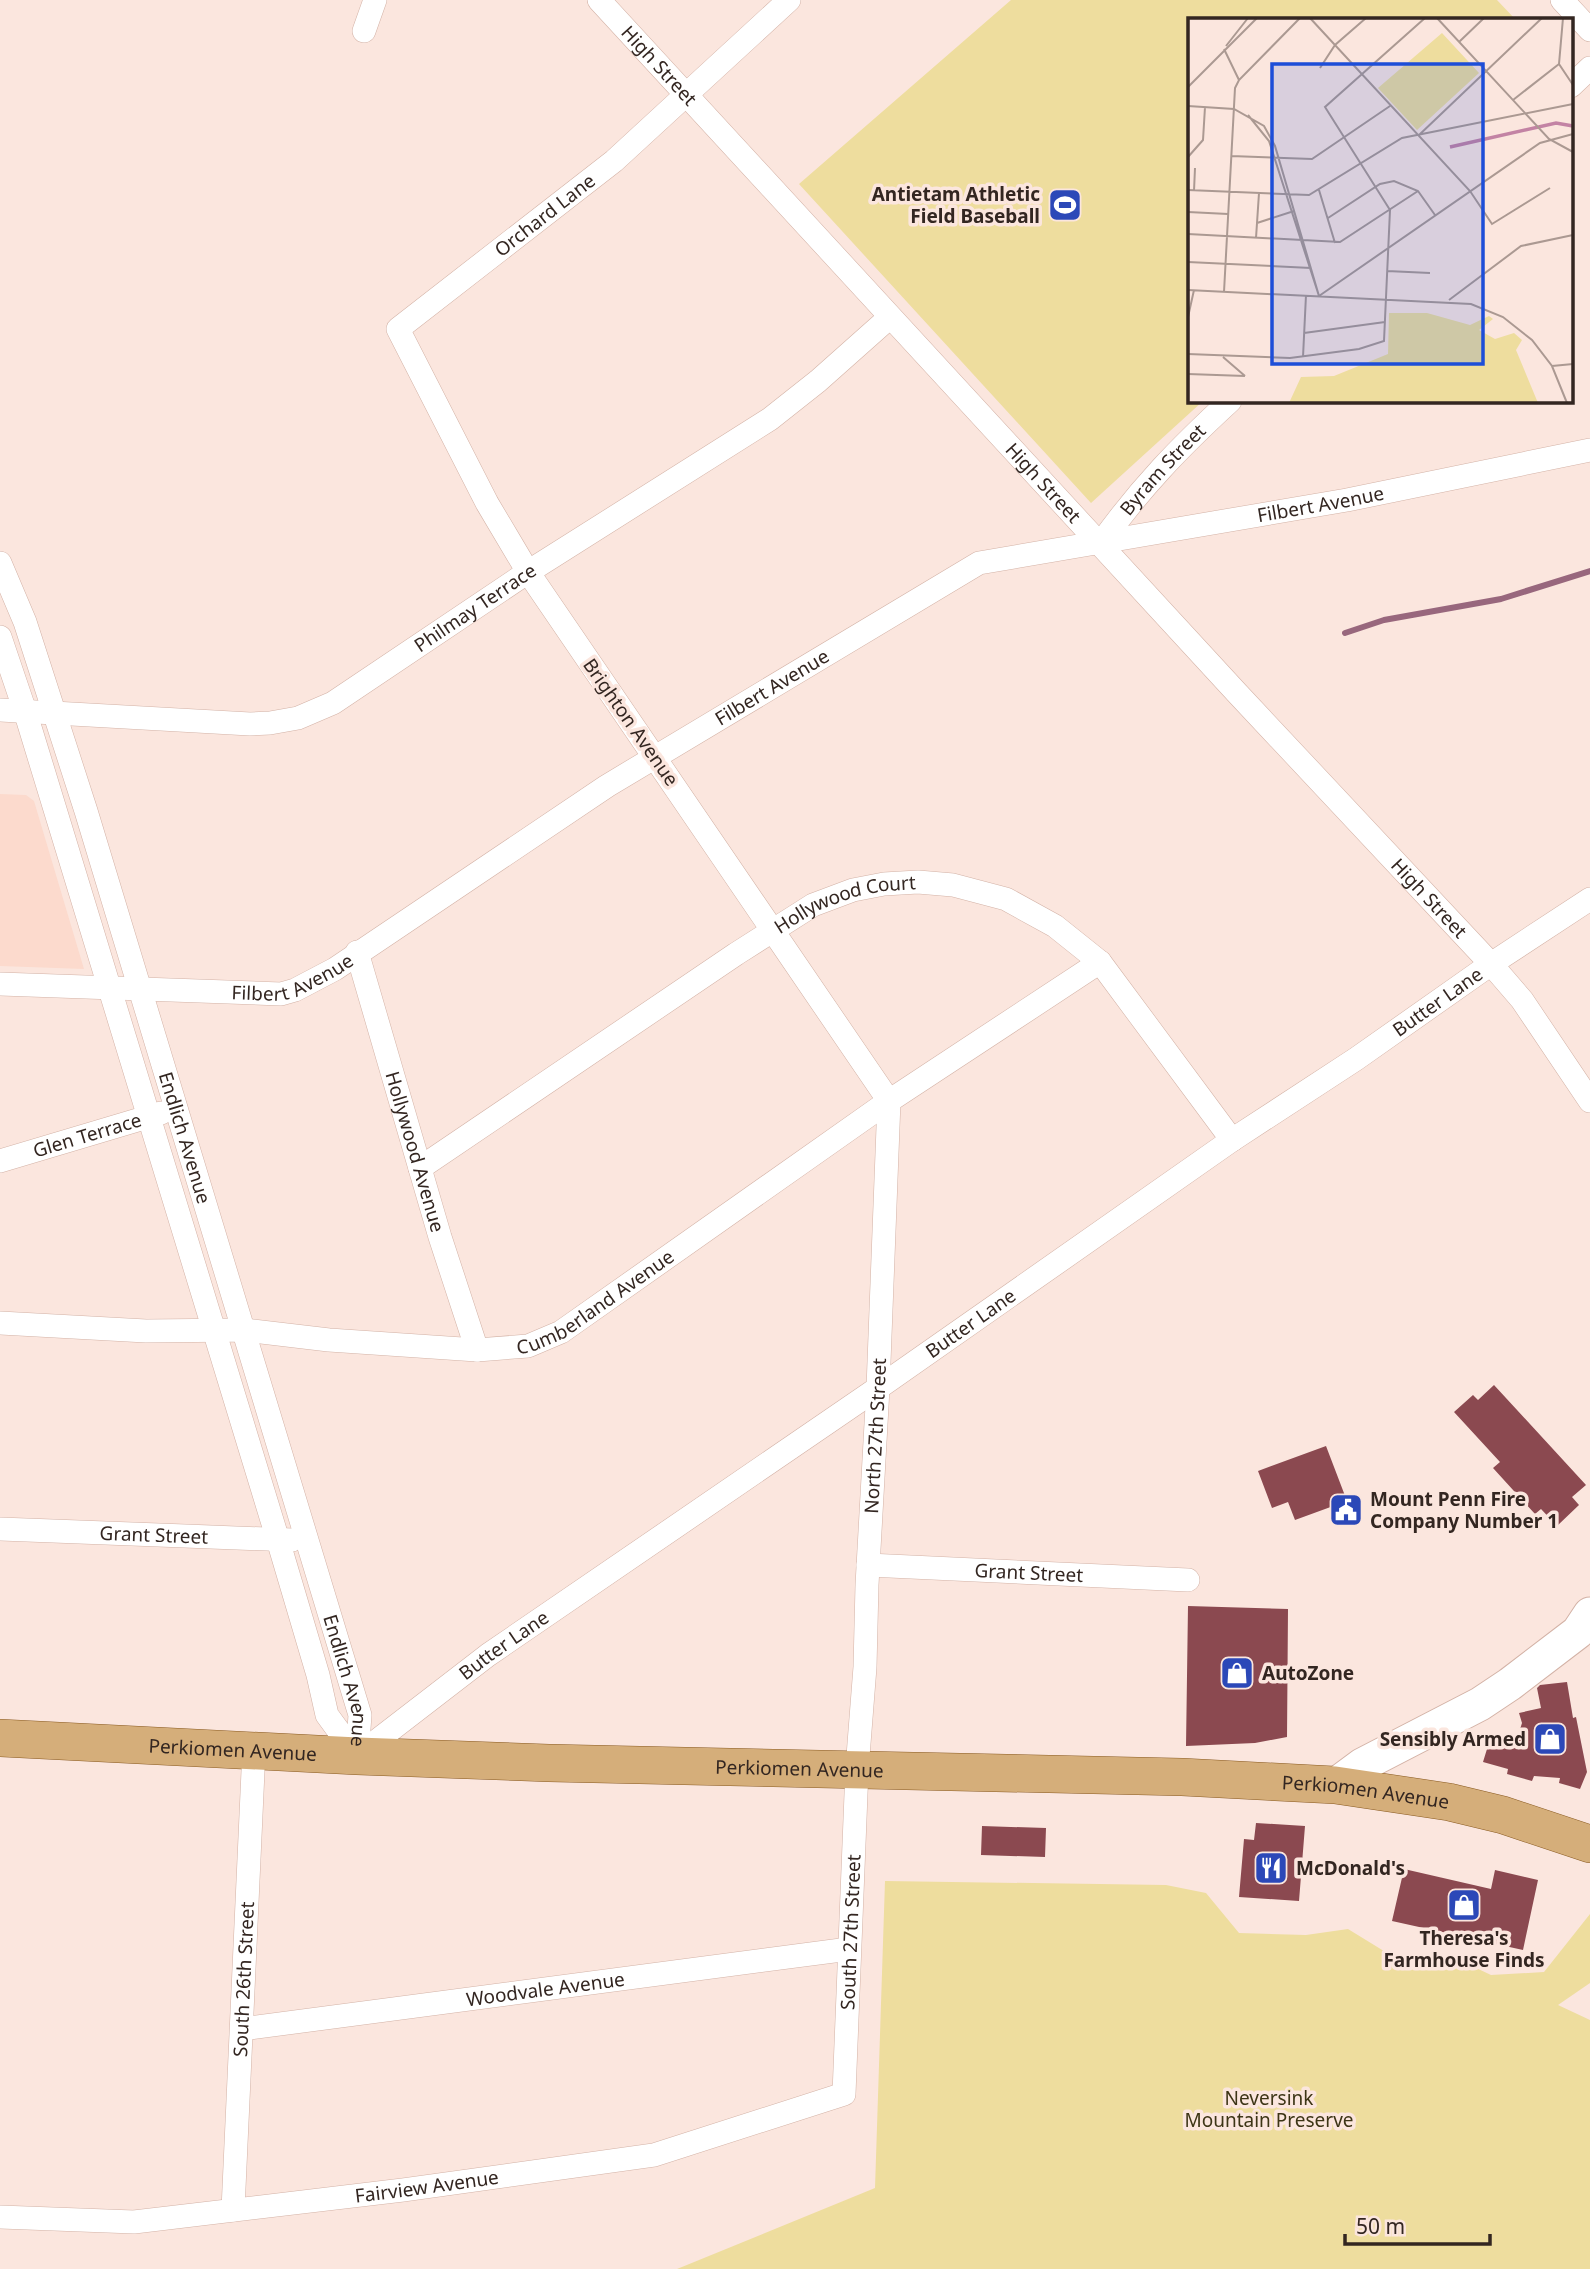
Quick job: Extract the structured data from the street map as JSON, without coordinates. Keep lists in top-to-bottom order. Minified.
{"streets":{"main road":["Perkiomen Avenue"],"street":["High Street","Orchard Lane","Byram Street","Filbert Avenue","Philmay Terrace","Brighton Avenue","Hollywood Court","Butter Lane","Glen Terrace","Endlich Avenue","Hollywood Avenue","Cumberland Avenue","North 27th Street","Grant Street","South 27th Street","South 26th Street","Woodvale Avenue","Fairview Avenue"]},"crossings":[["High Street","Orchard Lane"],["High Street","Byram Street"],["High Street","Filbert Avenue"],["High Street","Philmay Terrace"],["High Street","Butter Lane"],["Orchard Lane","Brighton Avenue"],["Byram Street","Filbert Avenue"],["Filbert Avenue","Brighton Avenue"],["Filbert Avenue","Endlich Avenue"],["Filbert Avenue","Hollywood Avenue"],["Philmay Terrace","Brighton Avenue"],["Philmay Terrace","Endlich Avenue"],["Brighton Avenue","Hollywood Court"],["Brighton Avenue","Cumberland Avenue"],["Brighton Avenue","North 27th Street"],["Hollywood Court","Butter Lane"],["Hollywood Court","Hollywood Avenue"],["Hollywood Court","Cumberland Avenue"],["Butter Lane","Endlich Avenue"],["Butter Lane","North 27th Street"],["Butter Lane","Perkiomen Avenue"],["Glen Terrace","Endlich Avenue"],["Endlich Avenue","Cumberland Avenue"],["Endlich Avenue","Grant Street"],["Endlich Avenue","Perkiomen Avenue"],["Hollywood Avenue","Cumberland Avenue"],["Cumberland Avenue","North 27th Street"],["North 27th Street","Grant Street"],["North 27th Street","Perkiomen Avenue"],["North 27th Street","South 27th Street"],["Perkiomen Avenue","South 27th Street"],["Perkiomen Avenue","South 26th Street"],["South 27th Street","Woodvale Avenue"],["South 27th Street","Fairview Avenue"],["South 26th Street","Woodvale Avenue"],["South 26th Street","Fairview Avenue"]],"parks":["Neversink Mountain Preserve"],"places":{"sports":["Antietam Athletic Field Baseball"],"public building":["Mount Penn Fire Company Number 1"],"shop":["AutoZone","Sensibly Armed","Theresa's Farmhouse Finds"],"restaurant":["McDonald's"]},"scale_bar":"50 m"}
